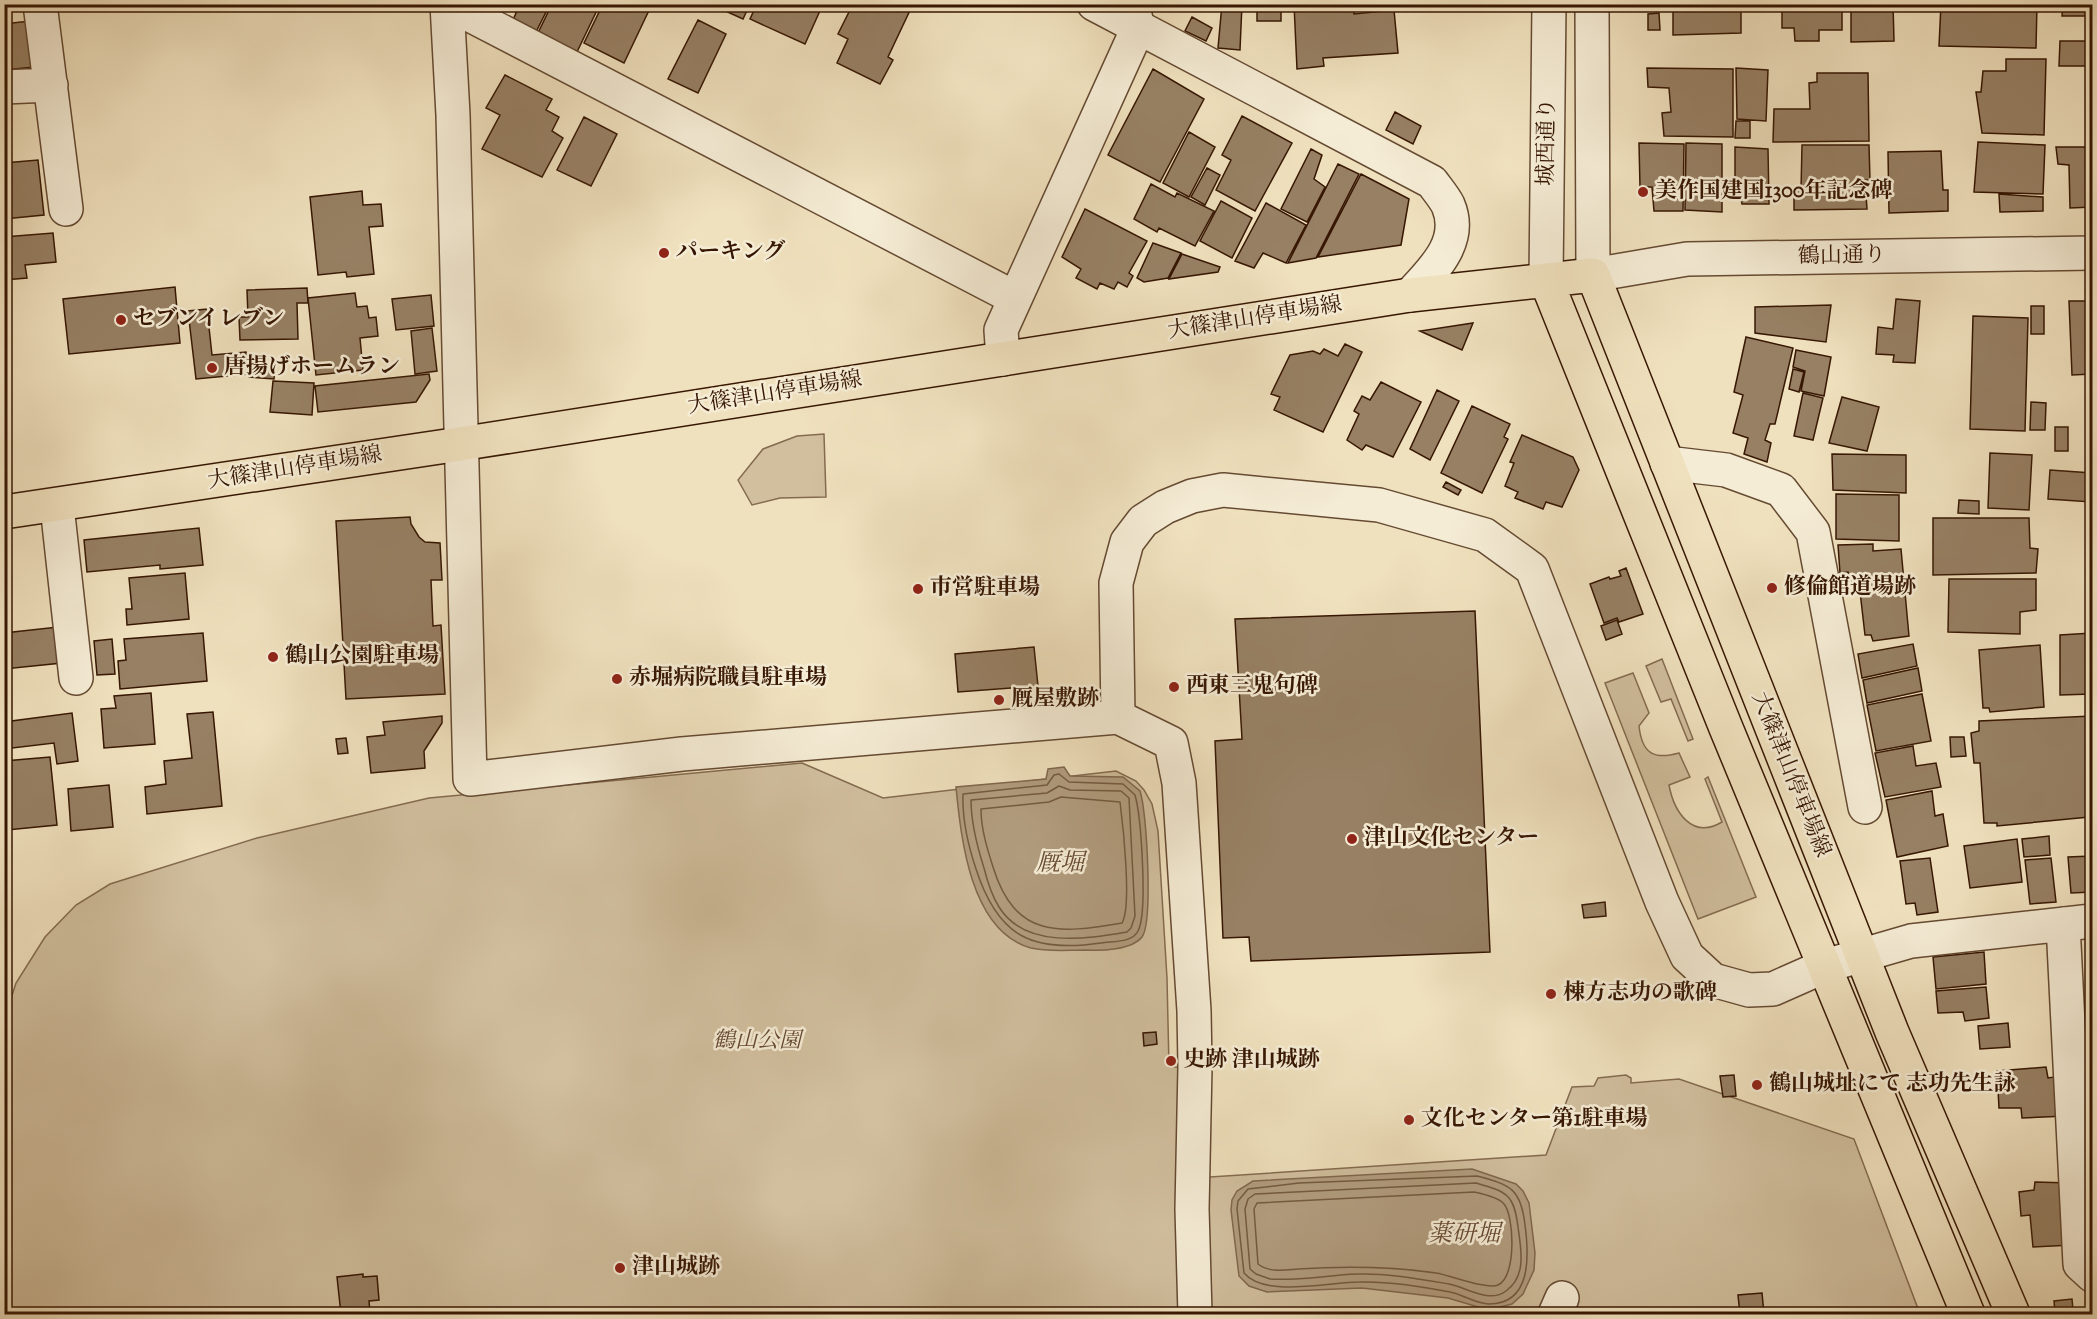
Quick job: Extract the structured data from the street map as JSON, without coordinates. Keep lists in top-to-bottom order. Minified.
{"streets":{"main road":["大篠津山停車場線"],"street":["城西通り","鶴山通り"]},"crossings":[["城西通り","鶴山通り"],["城西通り","大篠津山停車場線"],["鶴山通り","大篠津山停車場線"]],"water":["厩堀","薬研堀"],"parks":["鶴山公園"],"places":["美作国建国1300年記念碑","パーキング","セブンイレブン","唐揚げホームラン","修倫館道場跡","市営駐車場","鶴山公園駐車場","赤堀病院職員駐車場","西東三鬼句碑","厩屋敷跡","津山文化センター","棟方志功の歌碑","史跡 津山城跡","鶴山城址にて 志功先生詠","文化センター第1駐車場","津山城跡"]}
